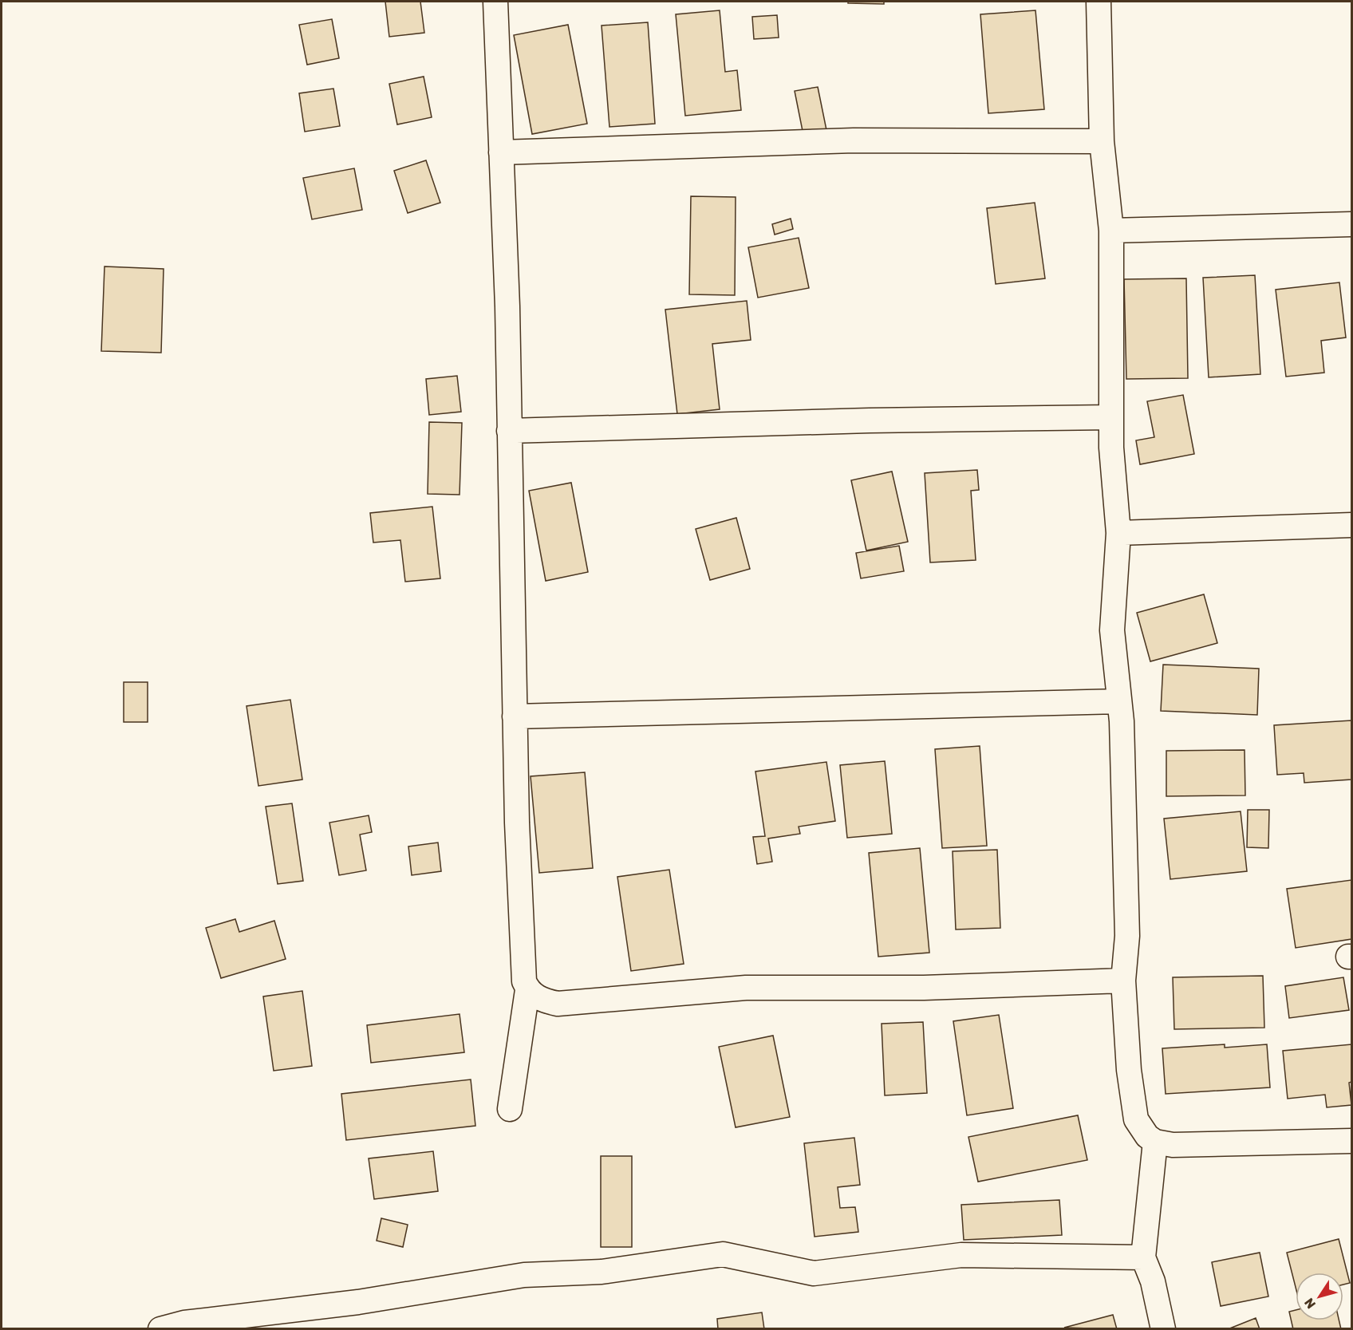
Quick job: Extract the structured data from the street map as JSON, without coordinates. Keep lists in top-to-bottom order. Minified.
{"north":"bottom left"}
